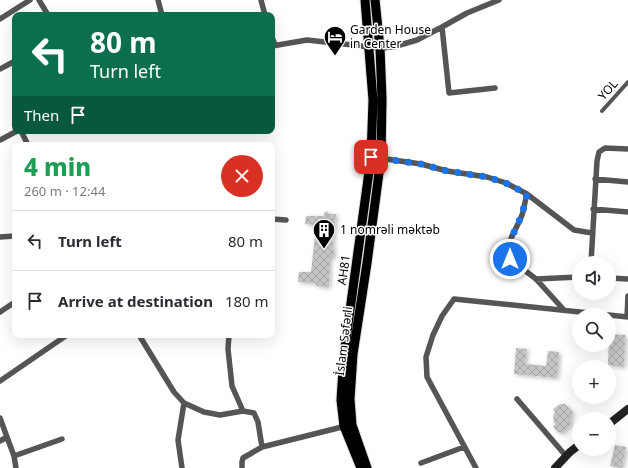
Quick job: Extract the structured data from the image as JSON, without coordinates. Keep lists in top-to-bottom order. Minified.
{"streets":{"highway":["AH81","İslam Səfərli"],"street":["YOL"]},"crossings":[["AH81","İslam Səfərli"]],"places":{"hotel":["Garden House in Center"],"building":["1 nomrəli məktəb"]},"page":{"turn":["80 m","Turn left"],"then":"Then","heading":["4 min","260 m · 12:44"],"list":[{"name":"Turn left","value":"80 m"},{"name":"Arrive at destination","value":"180 m"}],"map_buttons":["+","−"]}}
